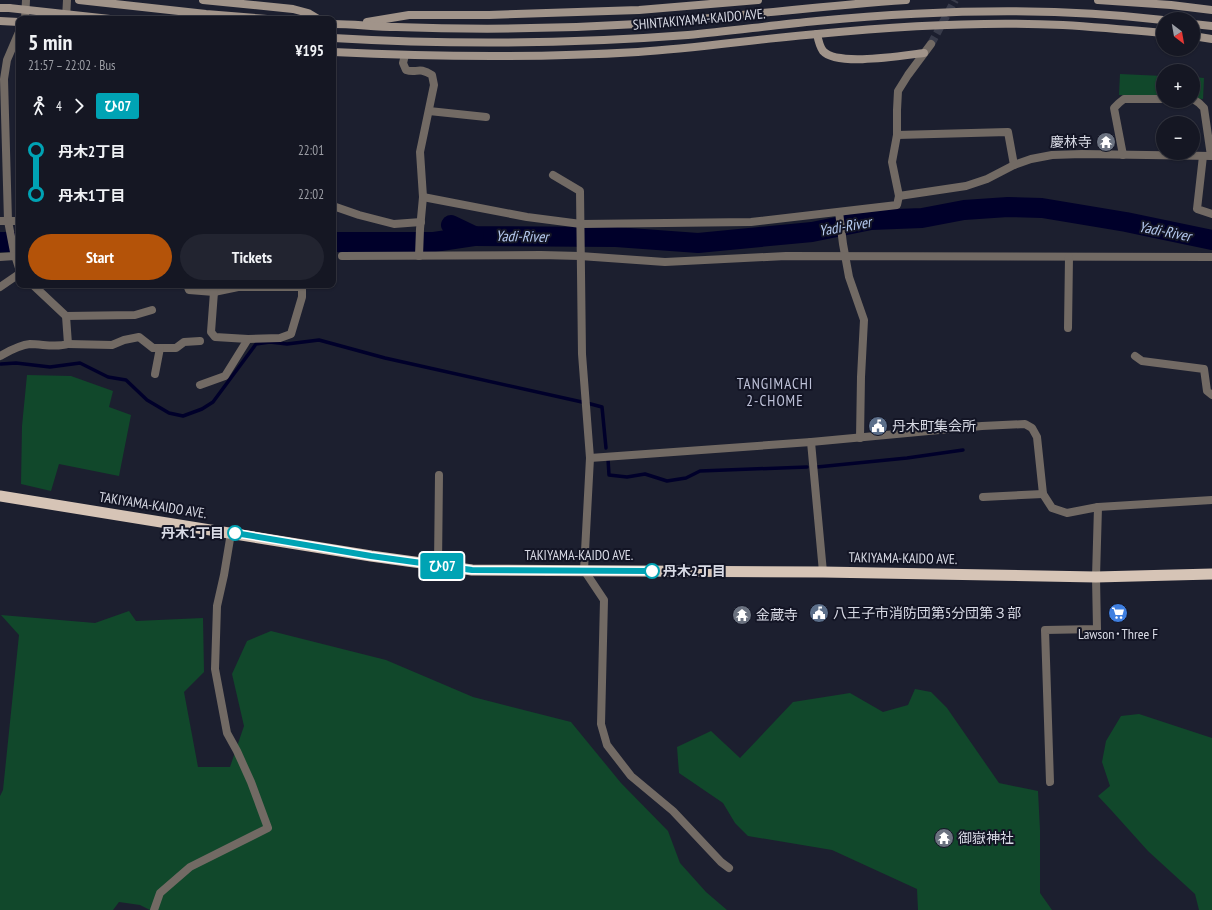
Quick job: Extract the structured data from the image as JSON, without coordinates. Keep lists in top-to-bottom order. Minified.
{"streets":{"highway":["TAKIYAMA-KAIDO AVE."],"main road":["SHINTAKIYAMA-KAIDO AVE."]},"districts":["TANGIMACHI 2-CHOME"],"water":["Yadi-River"],"places":{"temple":["慶林寺","金蔵寺","御嶽神社"],"public building":["丹木町集会所","八王子市消防団第5分団第３部"],"other":["丹木1丁目","丹木2丁目"],"supermarket":["Lawson･Three F"]},"lines":["bus line ひ07"],"north":"bottom right","page":{"on_map":"ひ07","map_buttons":["+","−"],"heading":["5 min","21:57 – 22:02 · Bus","¥195"],"legs":["4","ひ07"],"list":[{"name":"丹木2丁目","value":"22:01"},{"name":"丹木1丁目","value":"22:02"}],"buttons":["Start","Tickets"]}}
